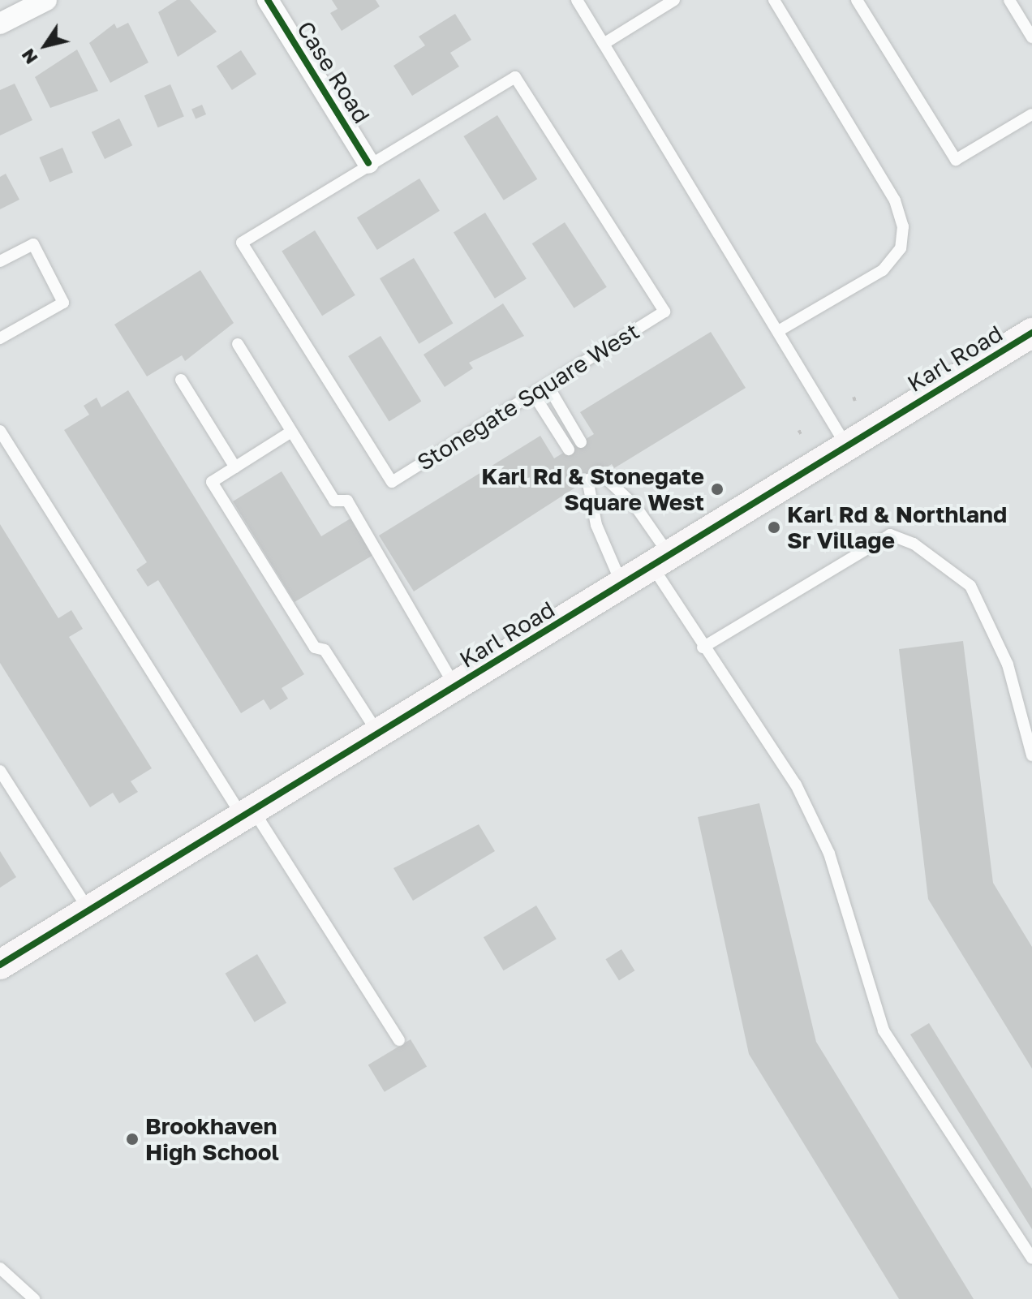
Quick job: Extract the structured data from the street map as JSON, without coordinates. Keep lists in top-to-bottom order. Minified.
{"streets":{"main road":["Karl Road"],"street":["Case Road"],"lane":["Stonegate Square West"]},"crossings":[["Case Road","Stonegate Square West"]],"places":["Karl Rd & Stonegate Square West","Karl Rd & Northland Sr Village","Brookhaven High School"],"north":"bottom left"}
